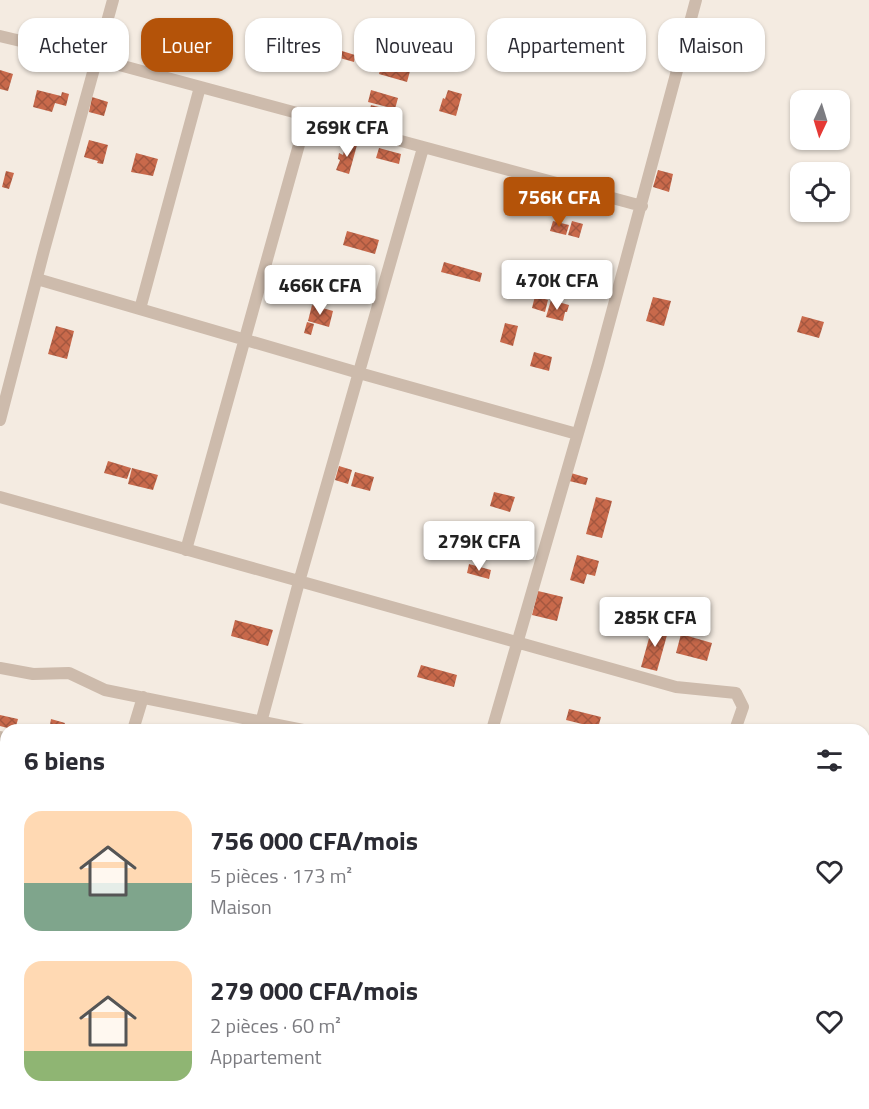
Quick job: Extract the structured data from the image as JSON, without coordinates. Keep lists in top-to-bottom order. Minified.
{"north":"bottom","page":{"chip":["Acheter","Louer","Filtres","Nouveau","Appartement","Maison"],"price":["269K CFA","756K CFA","470K CFA","466K CFA","279K CFA","285K CFA"],"heading":"6 biens","list":[{"name":"756 000 CFA/mois","note":"5 pièces · 173 m² · Maison"},{"name":"279 000 CFA/mois","note":"2 pièces · 60 m² · Appartement"}]}}
